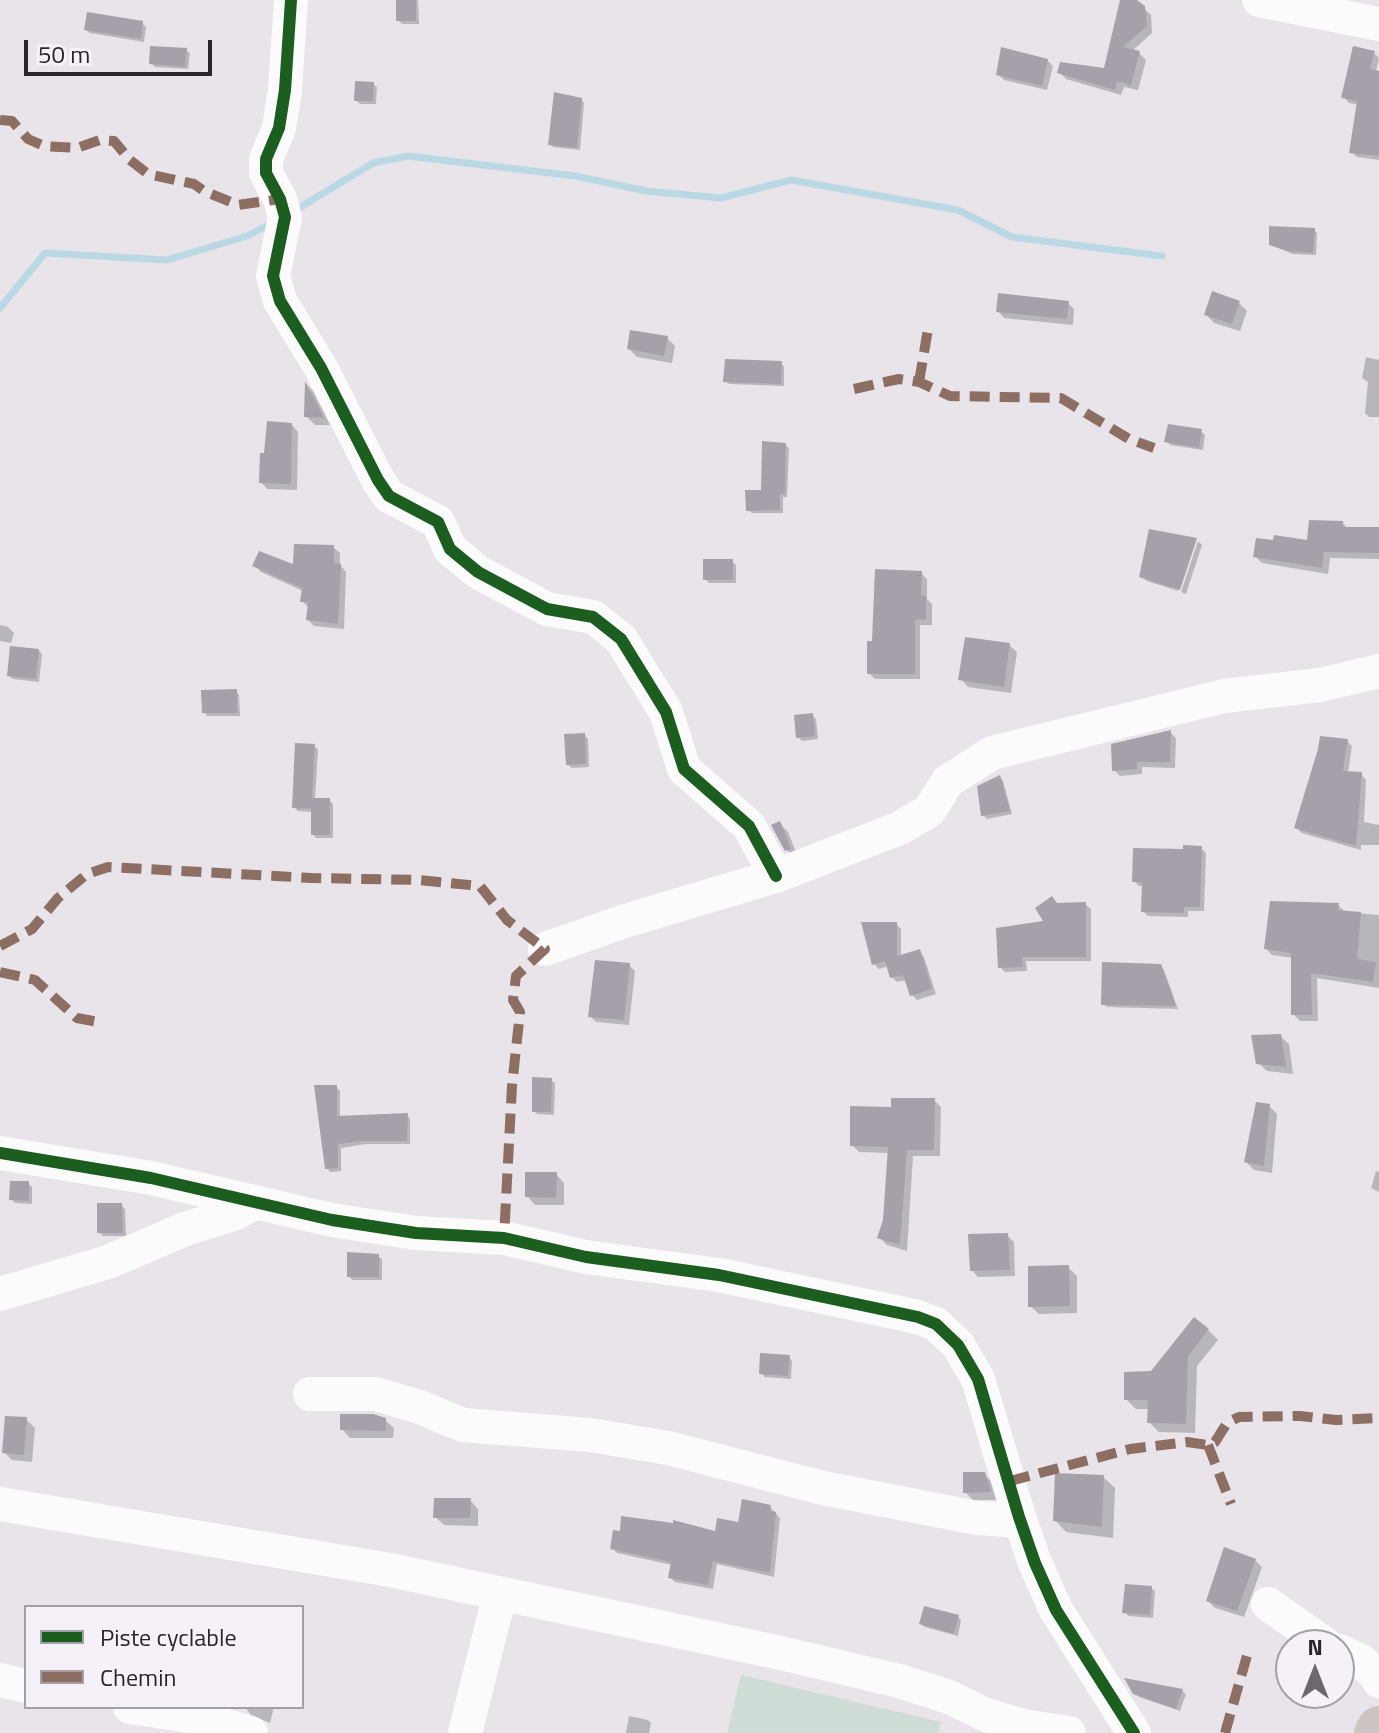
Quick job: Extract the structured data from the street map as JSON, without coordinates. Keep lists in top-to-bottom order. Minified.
{"legend":["Piste cyclable","Chemin"],"scale_bar":"50 m","north":"top"}
